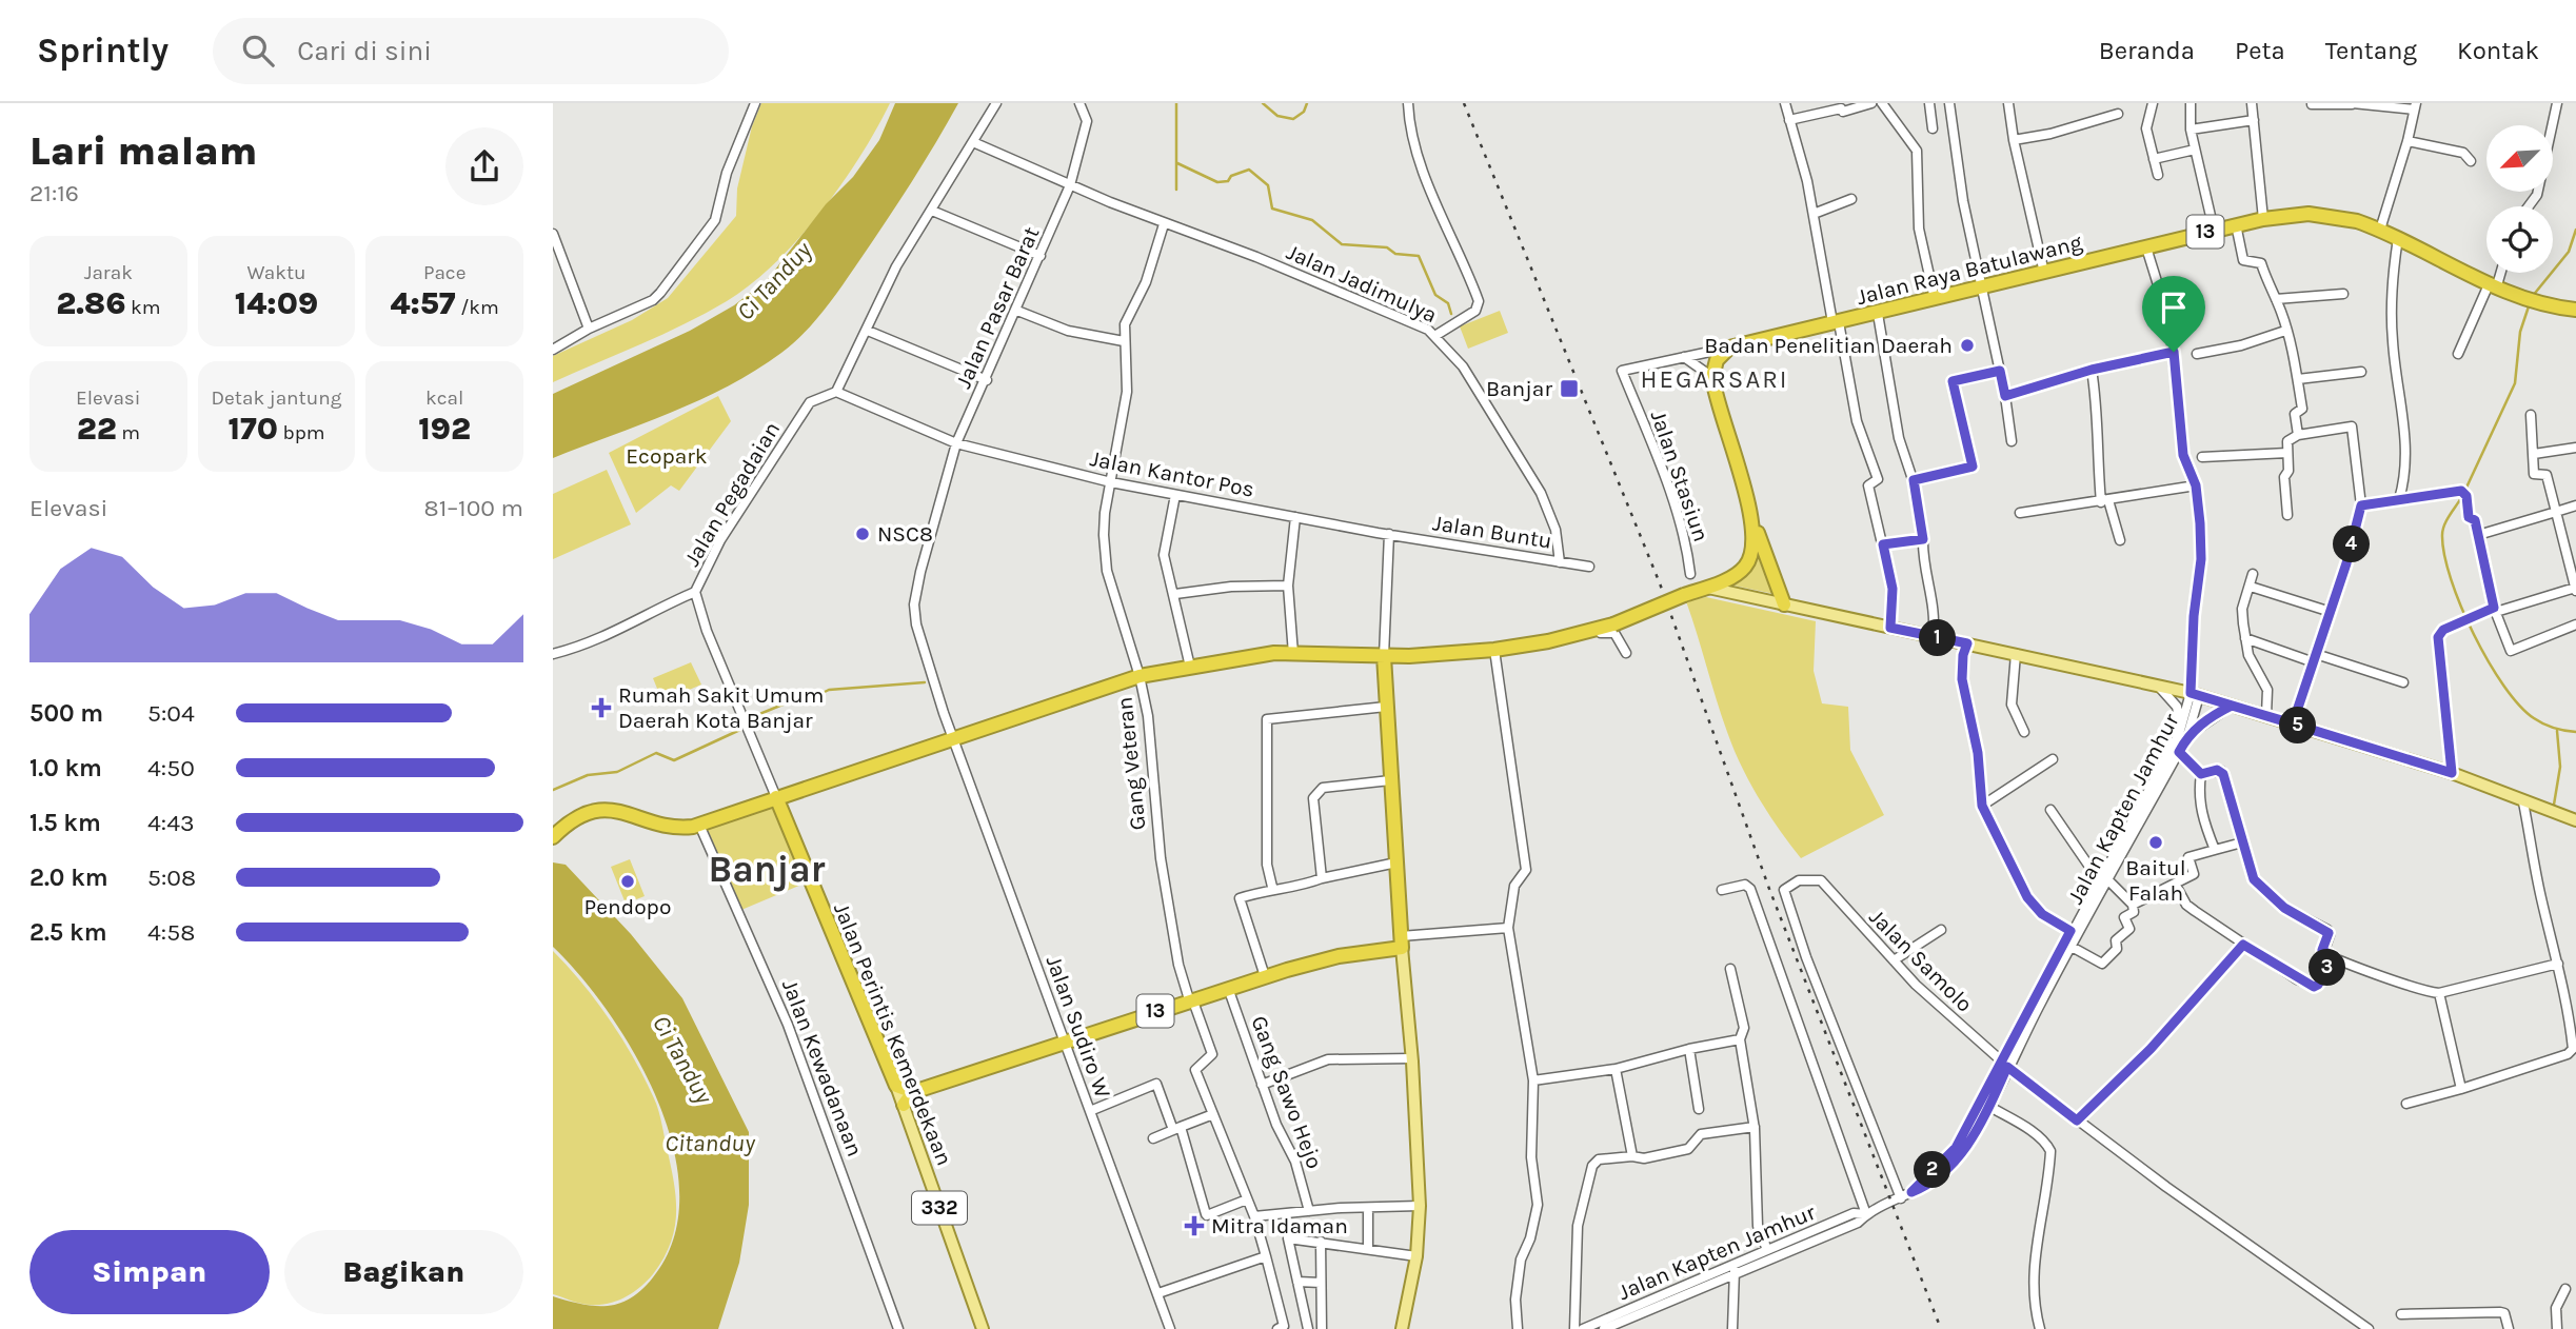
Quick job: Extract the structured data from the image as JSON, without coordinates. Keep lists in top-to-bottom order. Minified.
{"streets":{"highway":["13","Jalan Raya Batulawang","Jalan Perintis Kemerdekaan"],"main road":["332"],"street":["Jalan Jadimulya","Jalan Pasar Barat","Jalan Kantor Pos","Jalan Stasiun","Jalan Pegadaian","Jalan Buntu","Gang Veteran","Jalan Kapten Jamhur","Jalan Samolo","Jalan Sudiro W","Jalan Kewadanaan","Gang Sawo Hejo"]},"crossings":[["13","Gang Veteran"],["13","Jalan Sudiro W"],["13","Gang Sawo Hejo"],["Jalan Raya Batulawang","Jalan Stasiun"],["Jalan Raya Batulawang","Jalan Kapten Jamhur"],["Jalan Jadimulya","Jalan Pasar Barat"],["Jalan Jadimulya","Jalan Buntu"],["Jalan Jadimulya","Gang Veteran"],["Jalan Pasar Barat","Jalan Kantor Pos"],["Jalan Pasar Barat","Jalan Sudiro W"],["Jalan Kantor Pos","Jalan Pegadaian"],["Jalan Kantor Pos","Jalan Buntu"],["Jalan Kantor Pos","Gang Veteran"],["Jalan Pegadaian","Jalan Perintis Kemerdekaan"],["Jalan Kapten Jamhur","Jalan Samolo"]],"districts":["HEGARSARI","Banjar"],"water":["Ci Tanduy","Citanduy"],"parks":["Ecopark"],"places":{"other":["Badan Penelitian Daerah","NSC8","Baitul Falah","Pendopo"],"transit":["Banjar"],"health":["Rumah Sakit Umum Daerah Kota Banjar","Mitra Idaman"]},"north":"bottom left","page":{"header":"Sprintly","search":"Cari di sini","nav":["Beranda","Peta","Tentang","Kontak"],"heading":["Lari malam","21:16"],"stats":[["Jarak","2.86 km"],["Waktu","14:09"],["Pace","4:57 /km"],["Elevasi","22 m"],["Detak jantung","170 bpm"],["kcal","192"]],"chart":["Elevasi","81–100 m"],"pins":["4","1","5","3","2"],"list":[{"name":"500 m","note":"5:04"},{"name":"1.0 km","note":"4:50"},{"name":"1.5 km","note":"4:43"},{"name":"2.0 km","note":"5:08"},{"name":"2.5 km","note":"4:58"}],"buttons":["Simpan","Bagikan"]}}
